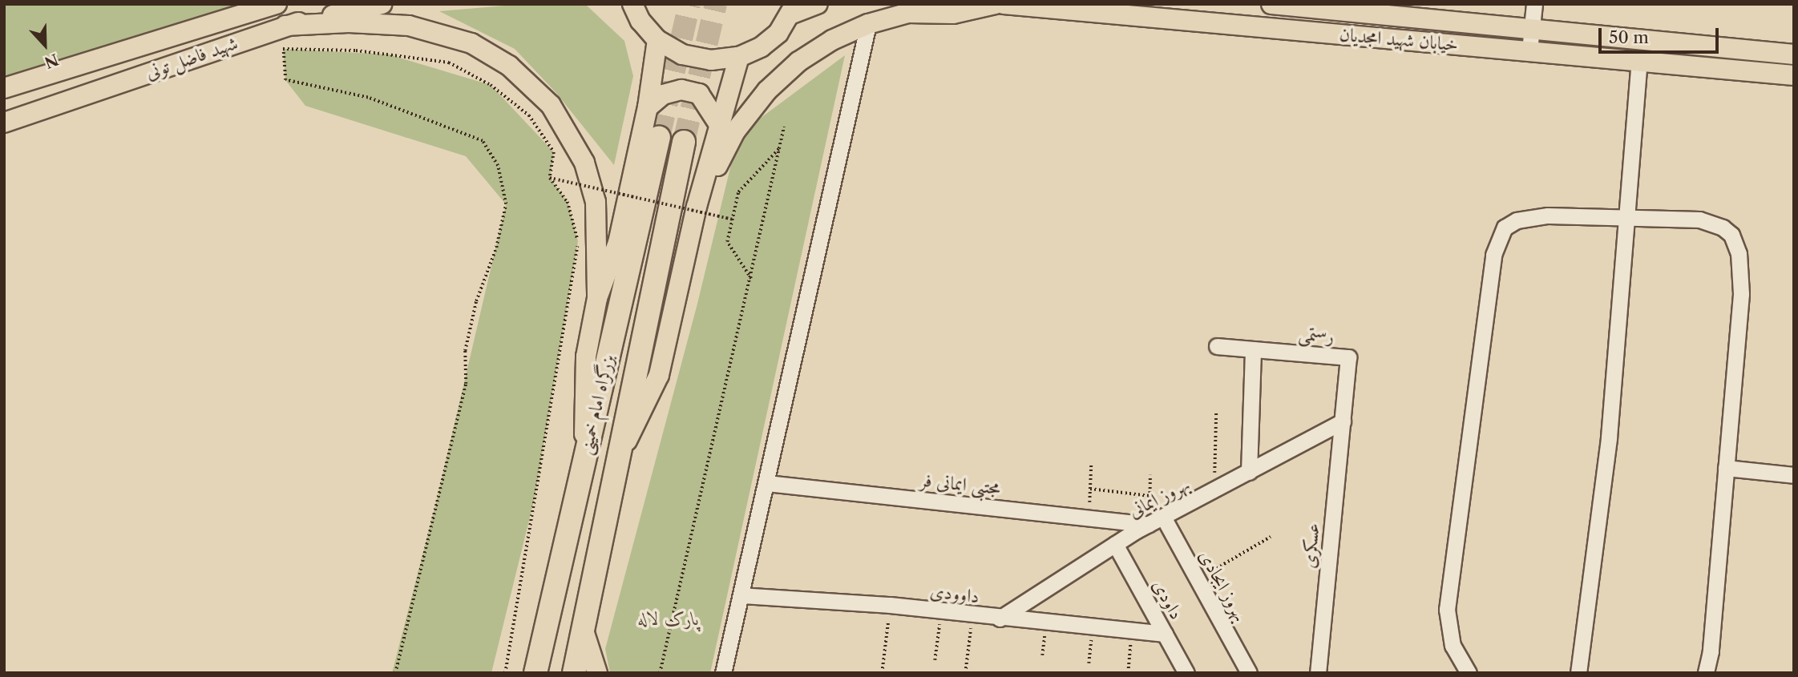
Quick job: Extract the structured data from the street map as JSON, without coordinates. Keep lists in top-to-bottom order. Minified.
{"streets":{"highway":["بزرگراه امام خمینی"],"main road":["خیابان شهید امجدیان","شهید فاضل تونی"],"street":["رستمی","مجتبی ایمانی فر","بهروز ایمانی","عسکری","بهروز ایجادی","داوودی","داودی"]},"crossings":[["رستمی","بهروز ایمانی"],["رستمی","عسکری"],["مجتبی ایمانی فر","بهروز ایمانی"],["بهروز ایمانی","عسکری"],["بهروز ایمانی","بهروز ایجادی"],["بهروز ایمانی","داوودی"],["بهروز ایمانی","داودی"],["داوودی","داودی"]],"parks":["پارک لاله"],"scale_bar":"50 m","north":"bottom"}
